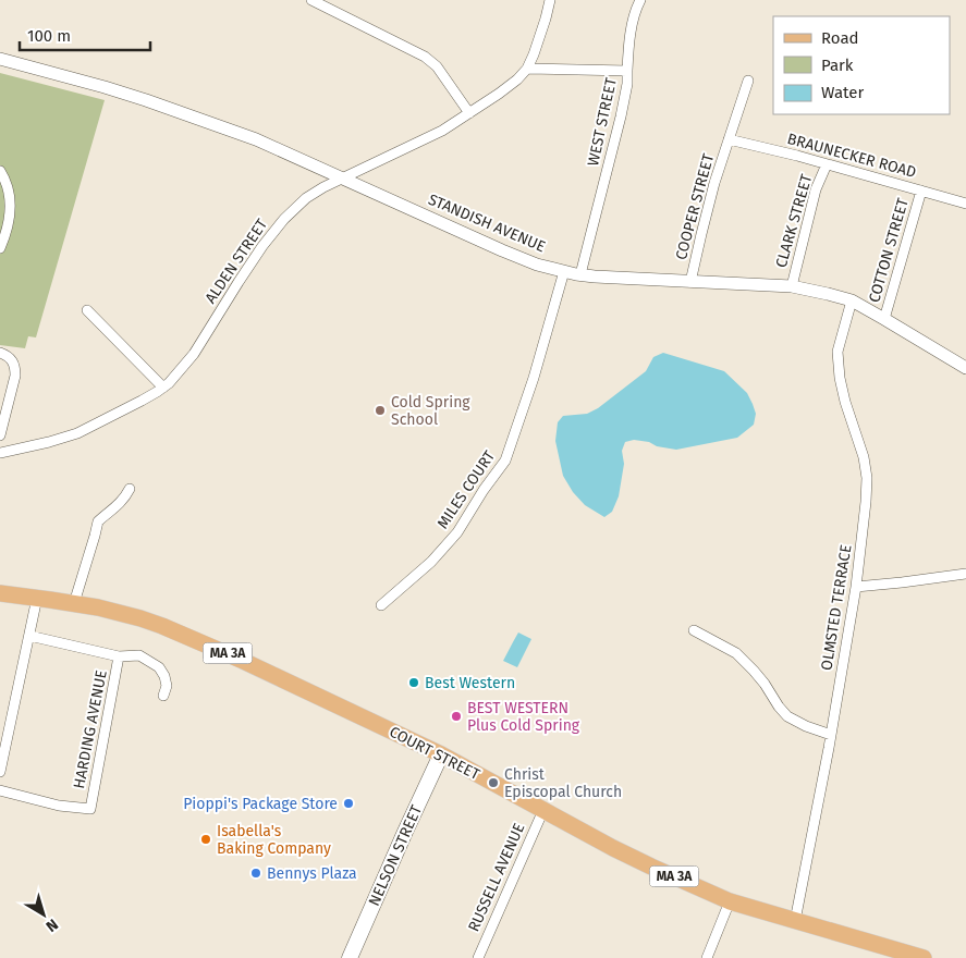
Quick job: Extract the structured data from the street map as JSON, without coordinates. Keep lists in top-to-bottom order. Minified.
{"streets":{"main road":["MA 3A","COURT STREET","NELSON STREET"],"street":["WEST STREET","BRAUNECKER ROAD","COOPER STREET","CLARK STREET","STANDISH AVENUE","COTTON STREET","ALDEN STREET","MILES COURT","OLMSTED TERRACE","HARDING AVENUE","RUSSELL AVENUE"]},"crossings":[["WEST STREET","STANDISH AVENUE"],["WEST STREET","ALDEN STREET"],["BRAUNECKER ROAD","COOPER STREET"],["BRAUNECKER ROAD","CLARK STREET"],["BRAUNECKER ROAD","COTTON STREET"],["COOPER STREET","STANDISH AVENUE"],["CLARK STREET","STANDISH AVENUE"],["STANDISH AVENUE","COTTON STREET"],["STANDISH AVENUE","ALDEN STREET"],["STANDISH AVENUE","MILES COURT"],["STANDISH AVENUE","OLMSTED TERRACE"],["OLMSTED TERRACE","COURT STREET"],["COURT STREET","NELSON STREET"],["COURT STREET","RUSSELL AVENUE"]],"places":["Cold Spring School","Best Western","BEST WESTERN Plus Cold Spring","Christ Episcopal Church","Pioppi's Package Store","Isabella's Baking Company","Bennys Plaza"],"legend":["Road","Park","Water"],"scale_bar":"100 m","north":"bottom right"}
